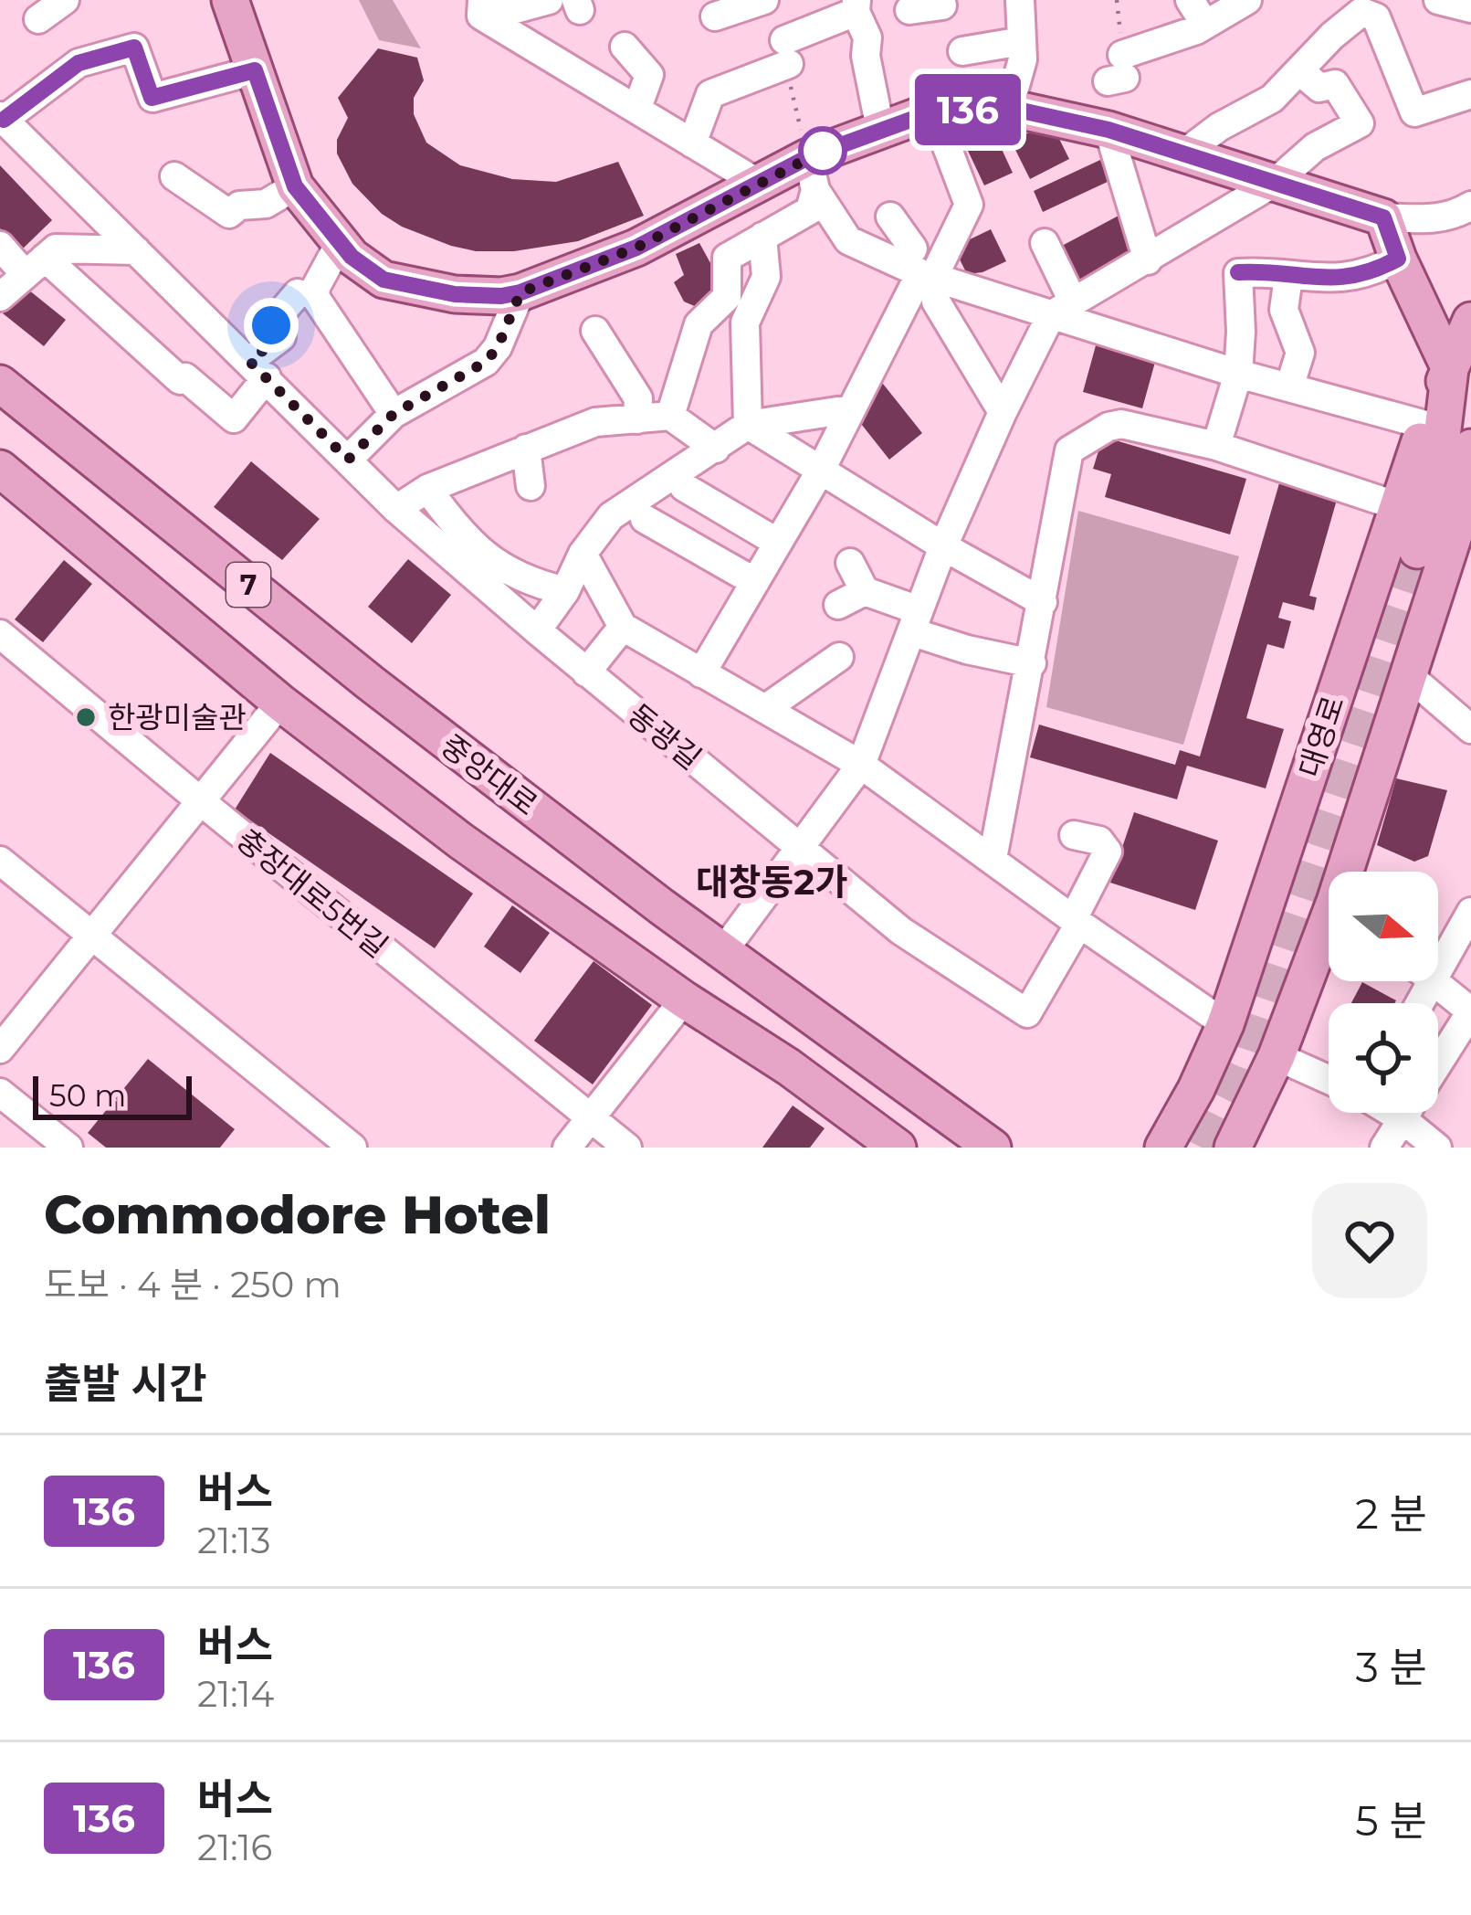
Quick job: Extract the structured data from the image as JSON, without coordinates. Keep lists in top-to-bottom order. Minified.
{"streets":{"main road":["7","대영로","중앙대로"],"street":["동광길","충장대로5번길"]},"districts":["대창동2가"],"places":["한광미술관"],"lines":["bus line 136"],"scale_bar":"50 m","north":"right","page":{"on_map":"136","scale":"50 m","heading":[["Commodore Hotel","도보 · 4 분 · 250 m"],"출발 시간"],"list":[{"mark":"136","name":"버스","note":"21:13","value":"2 분"},{"mark":"136","name":"버스","note":"21:14","value":"3 분"},{"mark":"136","name":"버스","note":"21:16","value":"5 분"}]}}
